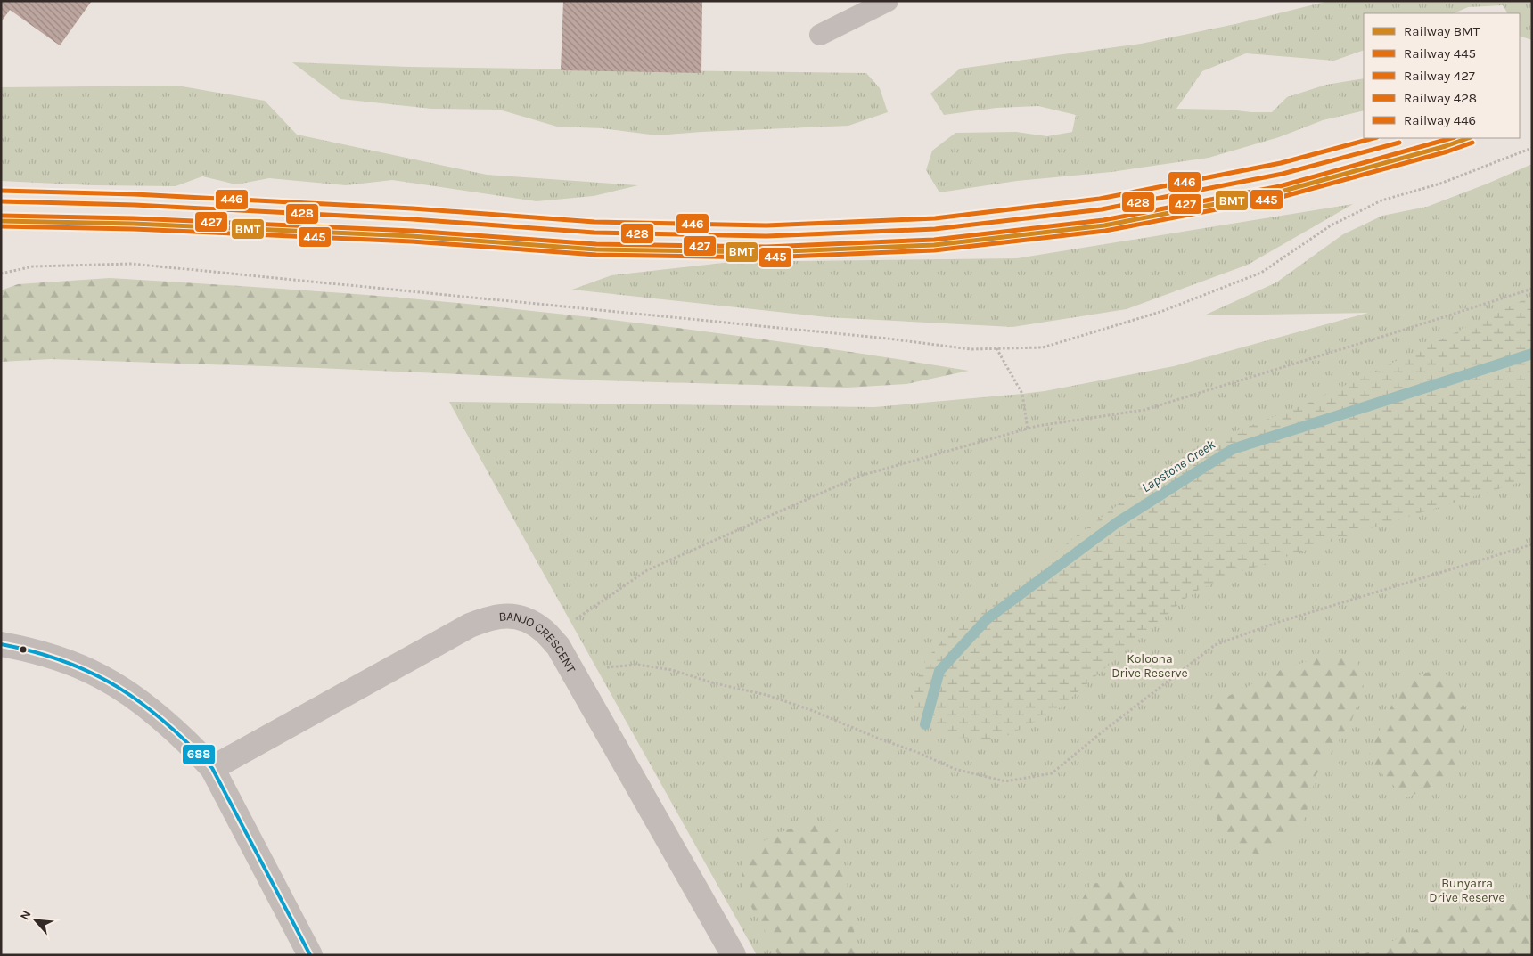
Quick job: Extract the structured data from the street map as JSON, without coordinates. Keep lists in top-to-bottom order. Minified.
{"streets":{"street":["BANJO CRESCENT"]},"water":["Lapstone Creek"],"parks":["Koloona Drive Reserve","Bunyarra Drive Reserve"],"lines":["rail line BMT","rail line 427","rail line 446","rail line 445","rail line 428","transit line 688"],"legend":["Railway BMT","Railway 445","Railway 427","Railway 428","Railway 446"],"north":"top left"}
